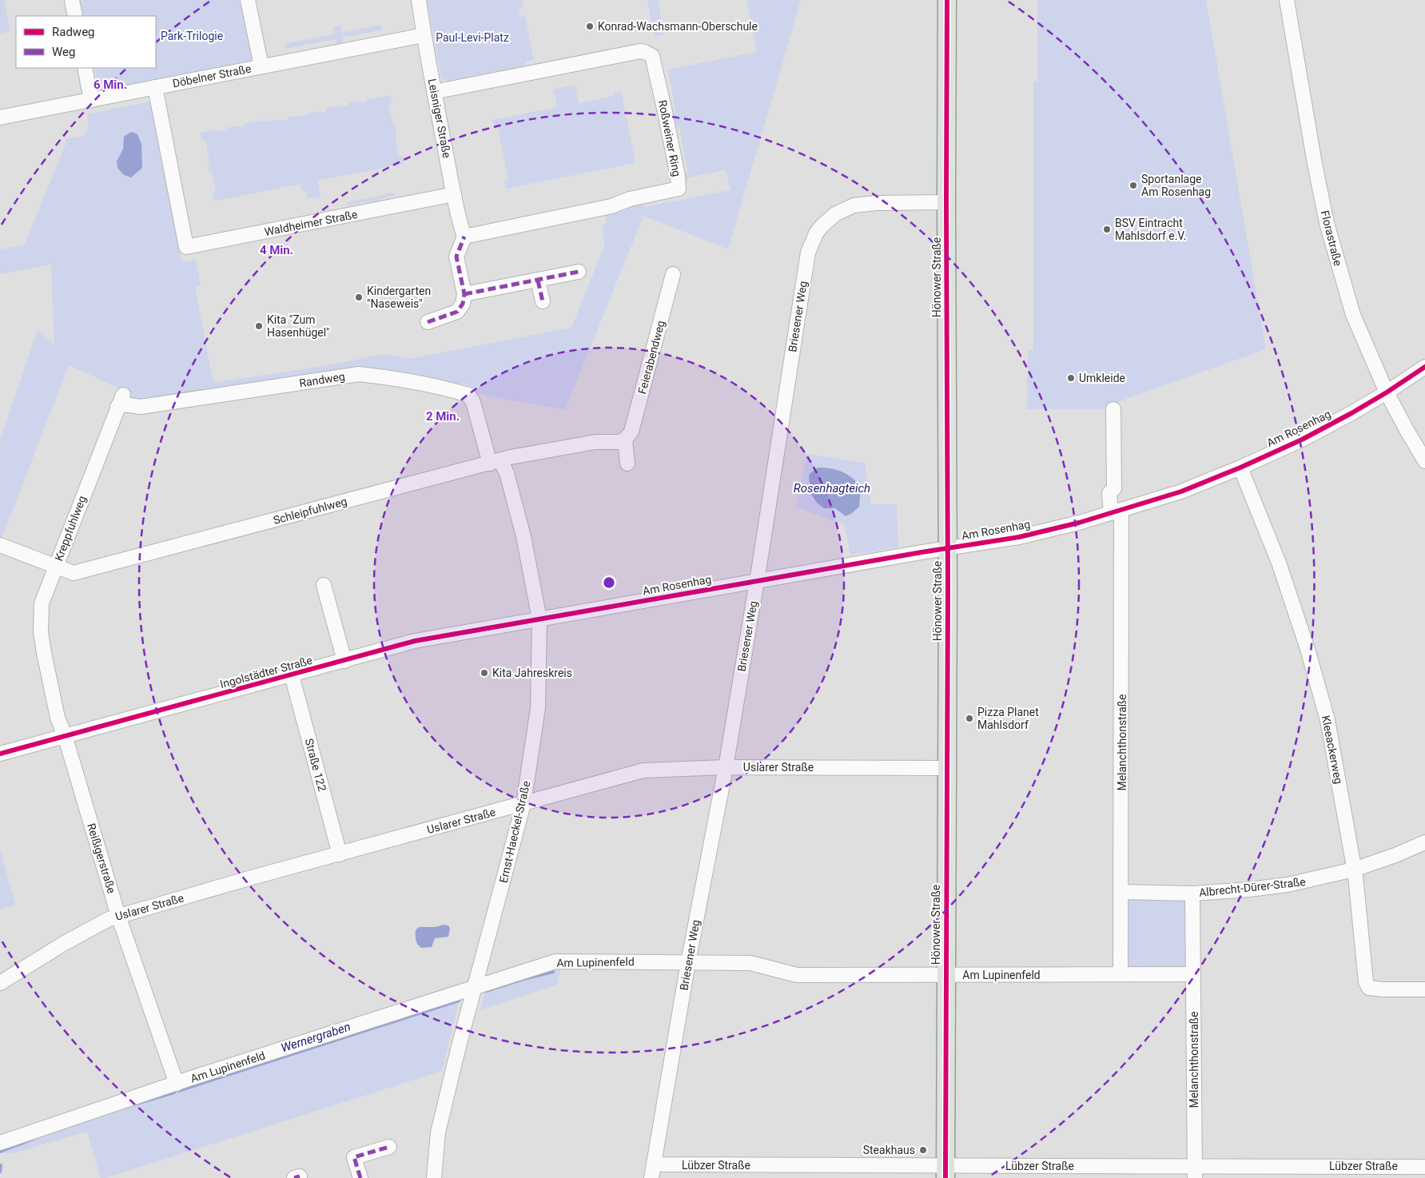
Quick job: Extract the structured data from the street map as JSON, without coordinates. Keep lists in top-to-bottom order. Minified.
{"streets":{"main road":["Hönower Straße"],"street":["Döbelner Straße","Leisniger Straße","Roßweiner Ring","Waldheimer Straße","Florastraße","Briesener Weg","Feierabendweg","Randweg","Am Rosenhag","Schleipfuhlweg","Kreppfuhlweg","Ingolstädter Straße","Melanchthonstraße","Kleeackerweg","Straße 122","Uslarer Straße","Ernst-Haeckel-Straße","Reißigerstraße","Albrecht-Dürer-Straße","Am Lupinenfeld","Lübzer Straße"]},"crossings":[["Döbelner Straße","Leisniger Straße"],["Döbelner Straße","Waldheimer Straße"],["Leisniger Straße","Roßweiner Ring"],["Leisniger Straße","Waldheimer Straße"],["Florastraße","Am Rosenhag"],["Hönower Straße","Briesener Weg"],["Hönower Straße","Am Rosenhag"],["Hönower Straße","Uslarer Straße"],["Hönower Straße","Am Lupinenfeld"],["Hönower Straße","Lübzer Straße"],["Briesener Weg","Am Rosenhag"],["Briesener Weg","Uslarer Straße"],["Briesener Weg","Am Lupinenfeld"],["Briesener Weg","Lübzer Straße"],["Feierabendweg","Schleipfuhlweg"],["Randweg","Schleipfuhlweg"],["Randweg","Kreppfuhlweg"],["Randweg","Ernst-Haeckel-Straße"],["Am Rosenhag","Ingolstädter Straße"],["Am Rosenhag","Melanchthonstraße"],["Am Rosenhag","Kleeackerweg"],["Am Rosenhag","Ernst-Haeckel-Straße"],["Schleipfuhlweg","Kreppfuhlweg"],["Schleipfuhlweg","Ernst-Haeckel-Straße"],["Kreppfuhlweg","Reißigerstraße"],["Ingolstädter Straße","Straße 122"],["Ingolstädter Straße","Ernst-Haeckel-Straße"],["Ingolstädter Straße","Reißigerstraße"],["Melanchthonstraße","Albrecht-Dürer-Straße"],["Melanchthonstraße","Am Lupinenfeld"],["Melanchthonstraße","Lübzer Straße"],["Kleeackerweg","Albrecht-Dürer-Straße"],["Straße 122","Uslarer Straße"],["Uslarer Straße","Ernst-Haeckel-Straße"],["Uslarer Straße","Reißigerstraße"],["Ernst-Haeckel-Straße","Am Lupinenfeld"],["Reißigerstraße","Am Lupinenfeld"]],"water":["Rosenhagteich","Wernergraben"],"parks":["Park-Trilogie","Paul-Levi-Platz"],"places":["Konrad-Wachsmann-Oberschule","Sportanlage Am Rosenhag","BSV Eintracht Mahlsdorf e.V.","Kindergarten \"Naseweis\"","Kita \"Zum Hasenhügel\"","Umkleide","Kita Jahreskreis","Pizza Planet Mahlsdorf","Steakhaus"],"legend":["Radweg","Weg"],"rings":["6 Min.","4 Min.","2 Min."]}
